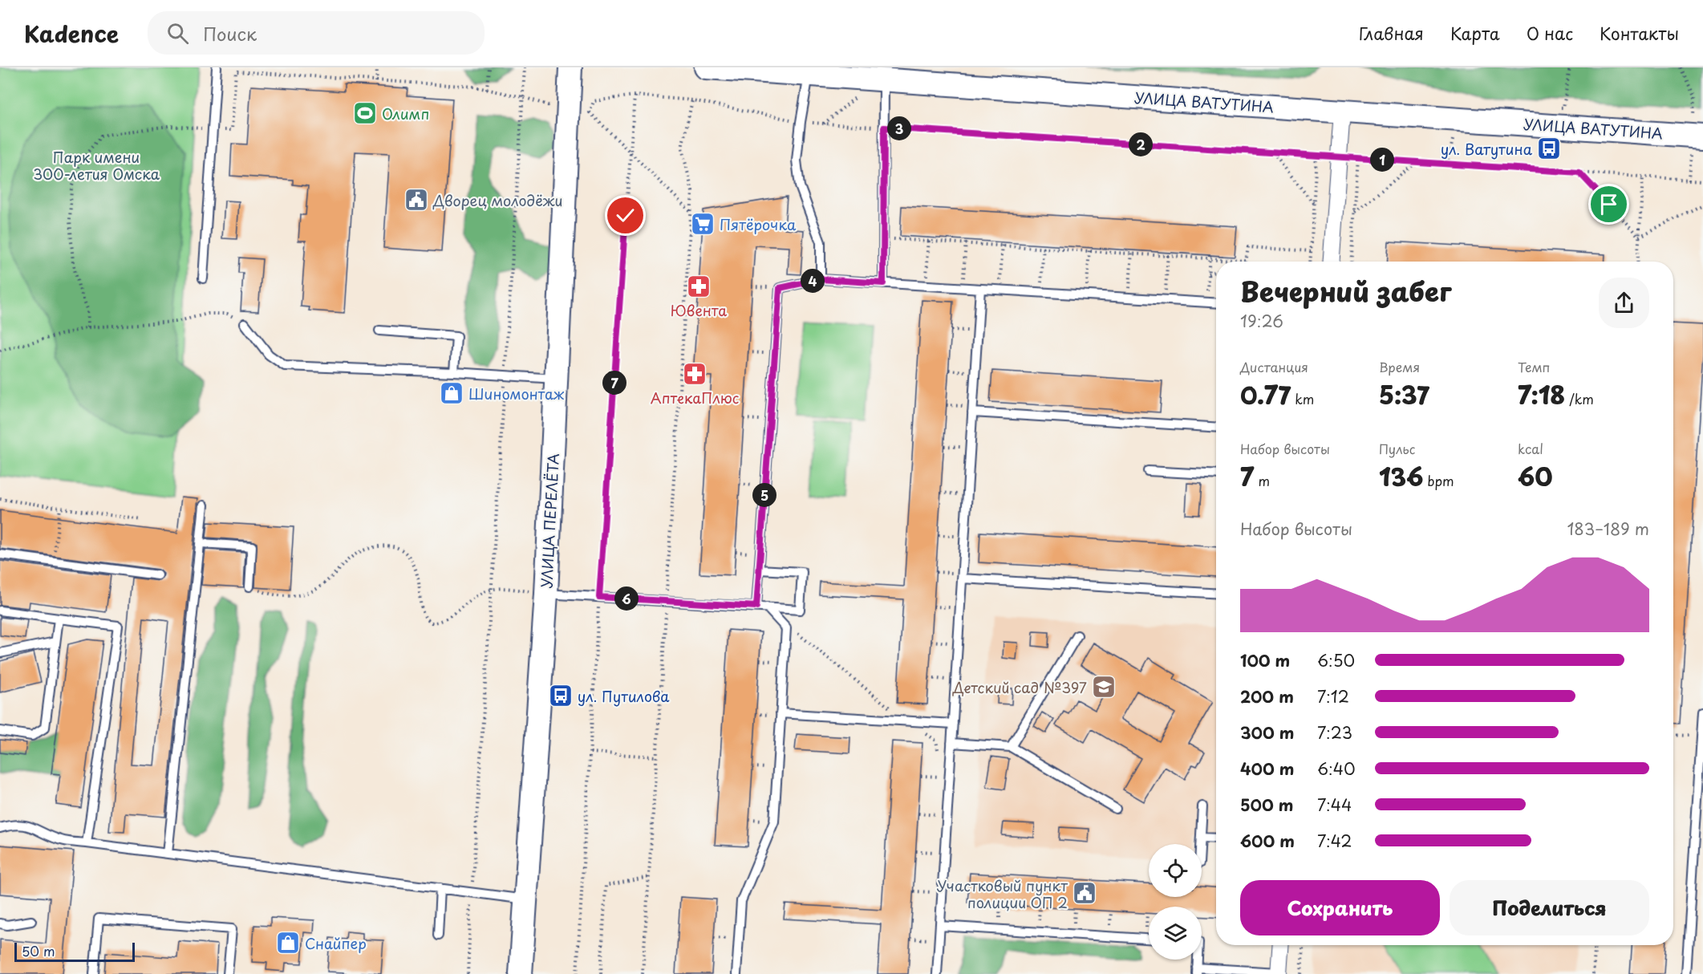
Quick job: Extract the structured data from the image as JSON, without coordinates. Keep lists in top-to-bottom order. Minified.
{"streets":{"main road":["УЛИЦА ВАТУТИНА","УЛИЦА ПЕРЕЛЁТА"]},"parks":["Парк имени 300-летия Омска"],"places":{"sports":["Олимп"],"bus stop":["ул. Ватутина","ул. Путилова"],"public building":["Дворец молодёжи","Участковый пункт полиции ОП 2"],"supermarket":["Пятёрочка"],"pharmacy":["Ювента","АптекаПлюс"],"shop":["Шиномонтаж","Снайпер"],"school or university":["Детский сад №397"]},"scale_bar":"50 m","page":{"header":"Kadence","search":"Поиск","nav":["Главная","Карта","О нас","Контакты"],"pins":["3","2","1","4","7","5","6"],"heading":["Вечерний забег","19:26"],"stats":[["Дистанция","0.77 km"],["Время","5:37"],["Темп","7:18 /km"],["Набор высоты","7 m"],["Пульс","136 bpm"],["kcal","60"]],"chart":["Набор высоты","183–189 m"],"list":[{"name":"100 m","note":"6:50"},{"name":"200 m","note":"7:12"},{"name":"300 m","note":"7:23"},{"name":"400 m","note":"6:40"},{"name":"500 m","note":"7:44"},{"name":"600 m","note":"7:42"}],"buttons":["Сохранить","Поделиться"],"scale":"50 m"}}
